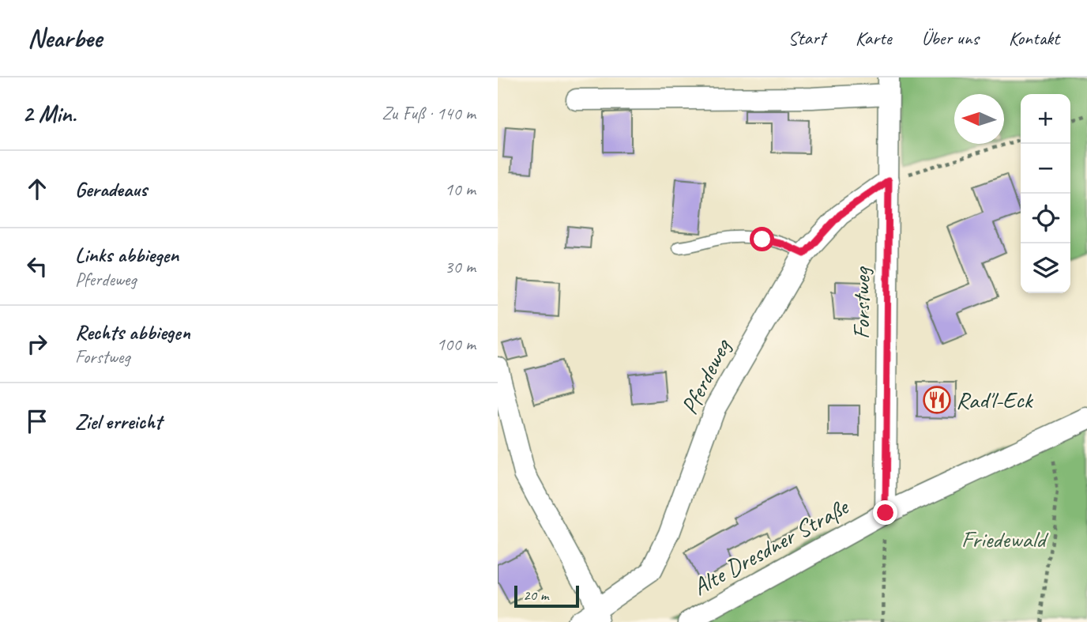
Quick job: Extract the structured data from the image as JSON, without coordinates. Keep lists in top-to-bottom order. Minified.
{"streets":{"street":["Forstweg","Pferdeweg","Alte Dresdner Straße"]},"crossings":[["Forstweg","Pferdeweg"],["Forstweg","Alte Dresdner Straße"]],"parks":["Friedewald"],"places":{"restaurant":["Rad'l-Eck"]},"scale_bar":"20 m","north":"left","page":{"header":"Nearbee","nav":["Start","Karte","Über uns","Kontakt"],"heading":["2 Min.","Zu Fuß · 140 m"],"map_buttons":["+","−"],"list":[["Geradeaus","10 m"],["Links abbiegen","Pferdeweg","30 m"],["Rechts abbiegen","Forstweg","100 m"],"Ziel erreicht"],"scale":"20 m"}}
